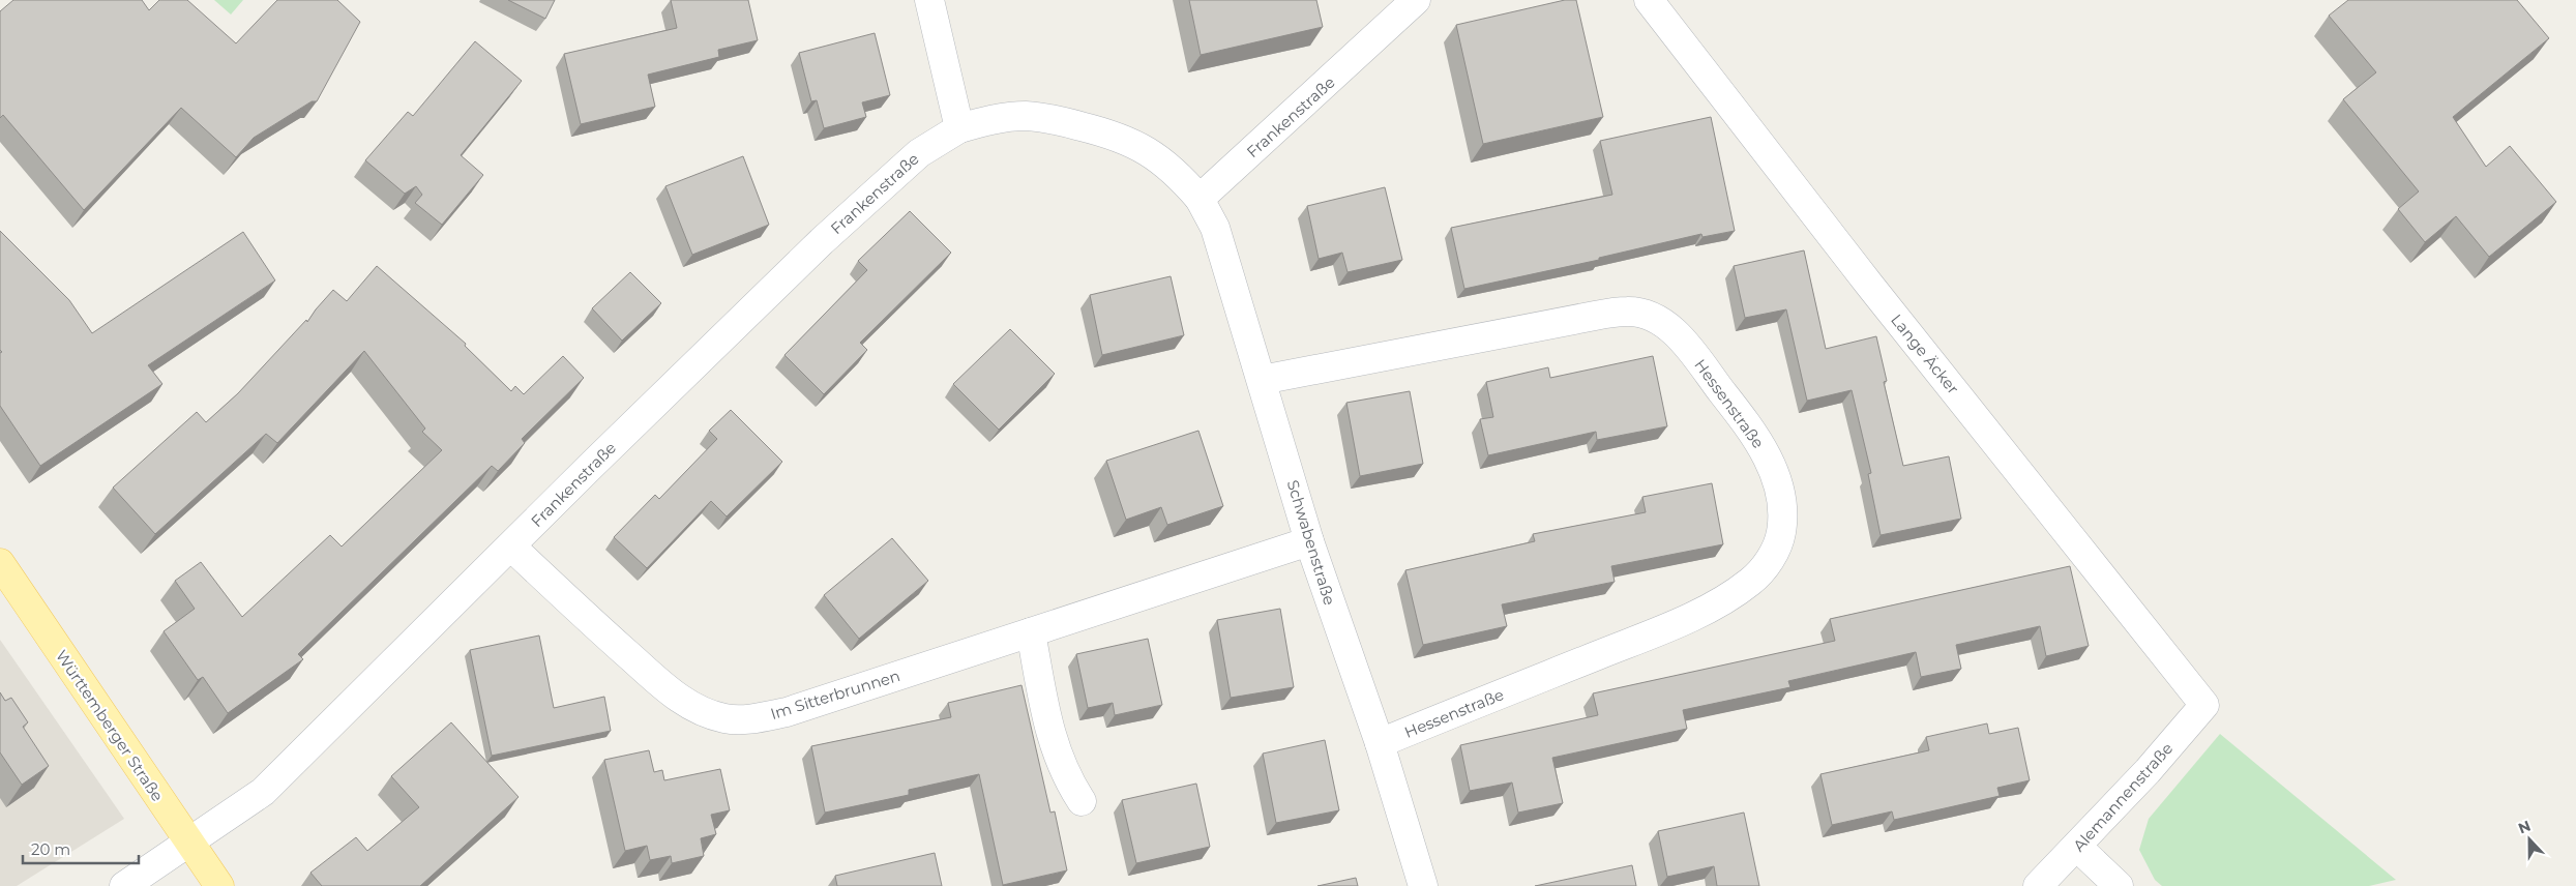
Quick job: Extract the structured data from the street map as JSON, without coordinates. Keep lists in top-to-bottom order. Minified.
{"streets":{"main road":["Württemberger Straße"],"street":["Frankenstraße","Lange Äcker","Hessenstraße","Schwabenstraße","Im Sitterbrunnen","Alemannenstraße"]},"crossings":[["Frankenstraße","Schwabenstraße"],["Frankenstraße","Im Sitterbrunnen"],["Frankenstraße","Württemberger Straße"],["Lange Äcker","Alemannenstraße"],["Hessenstraße","Schwabenstraße"],["Schwabenstraße","Im Sitterbrunnen"]],"scale_bar":"20 m","north":"top"}
